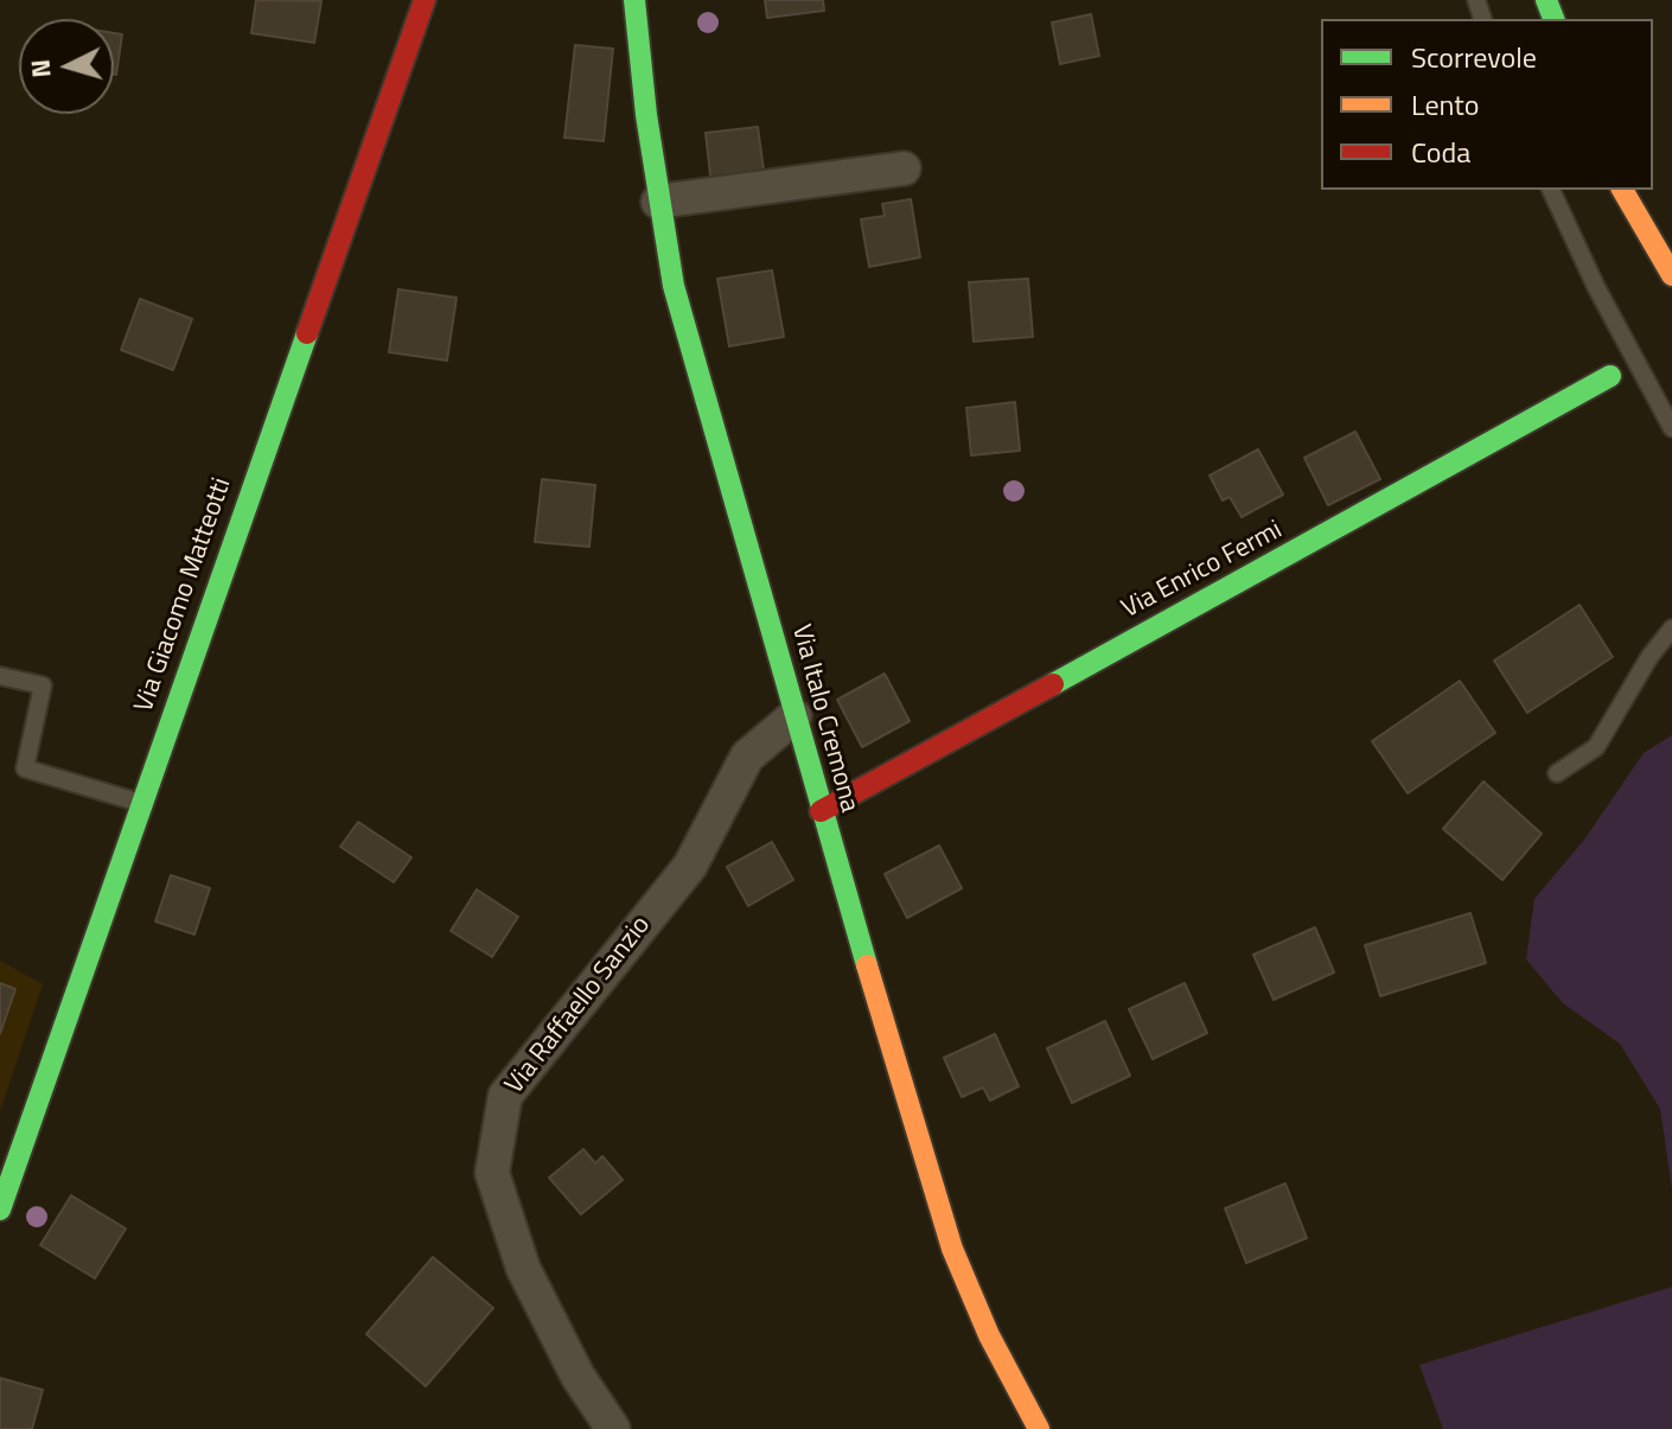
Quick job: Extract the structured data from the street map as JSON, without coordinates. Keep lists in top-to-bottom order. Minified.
{"streets":{"street":["Via Enrico Fermi","Via Giacomo Matteotti","Via Italo Cremona","Via Raffaello Sanzio"]},"crossings":[["Via Enrico Fermi","Via Italo Cremona"],["Via Italo Cremona","Via Raffaello Sanzio"]],"legend":["Scorrevole","Lento","Coda"],"north":"left"}
